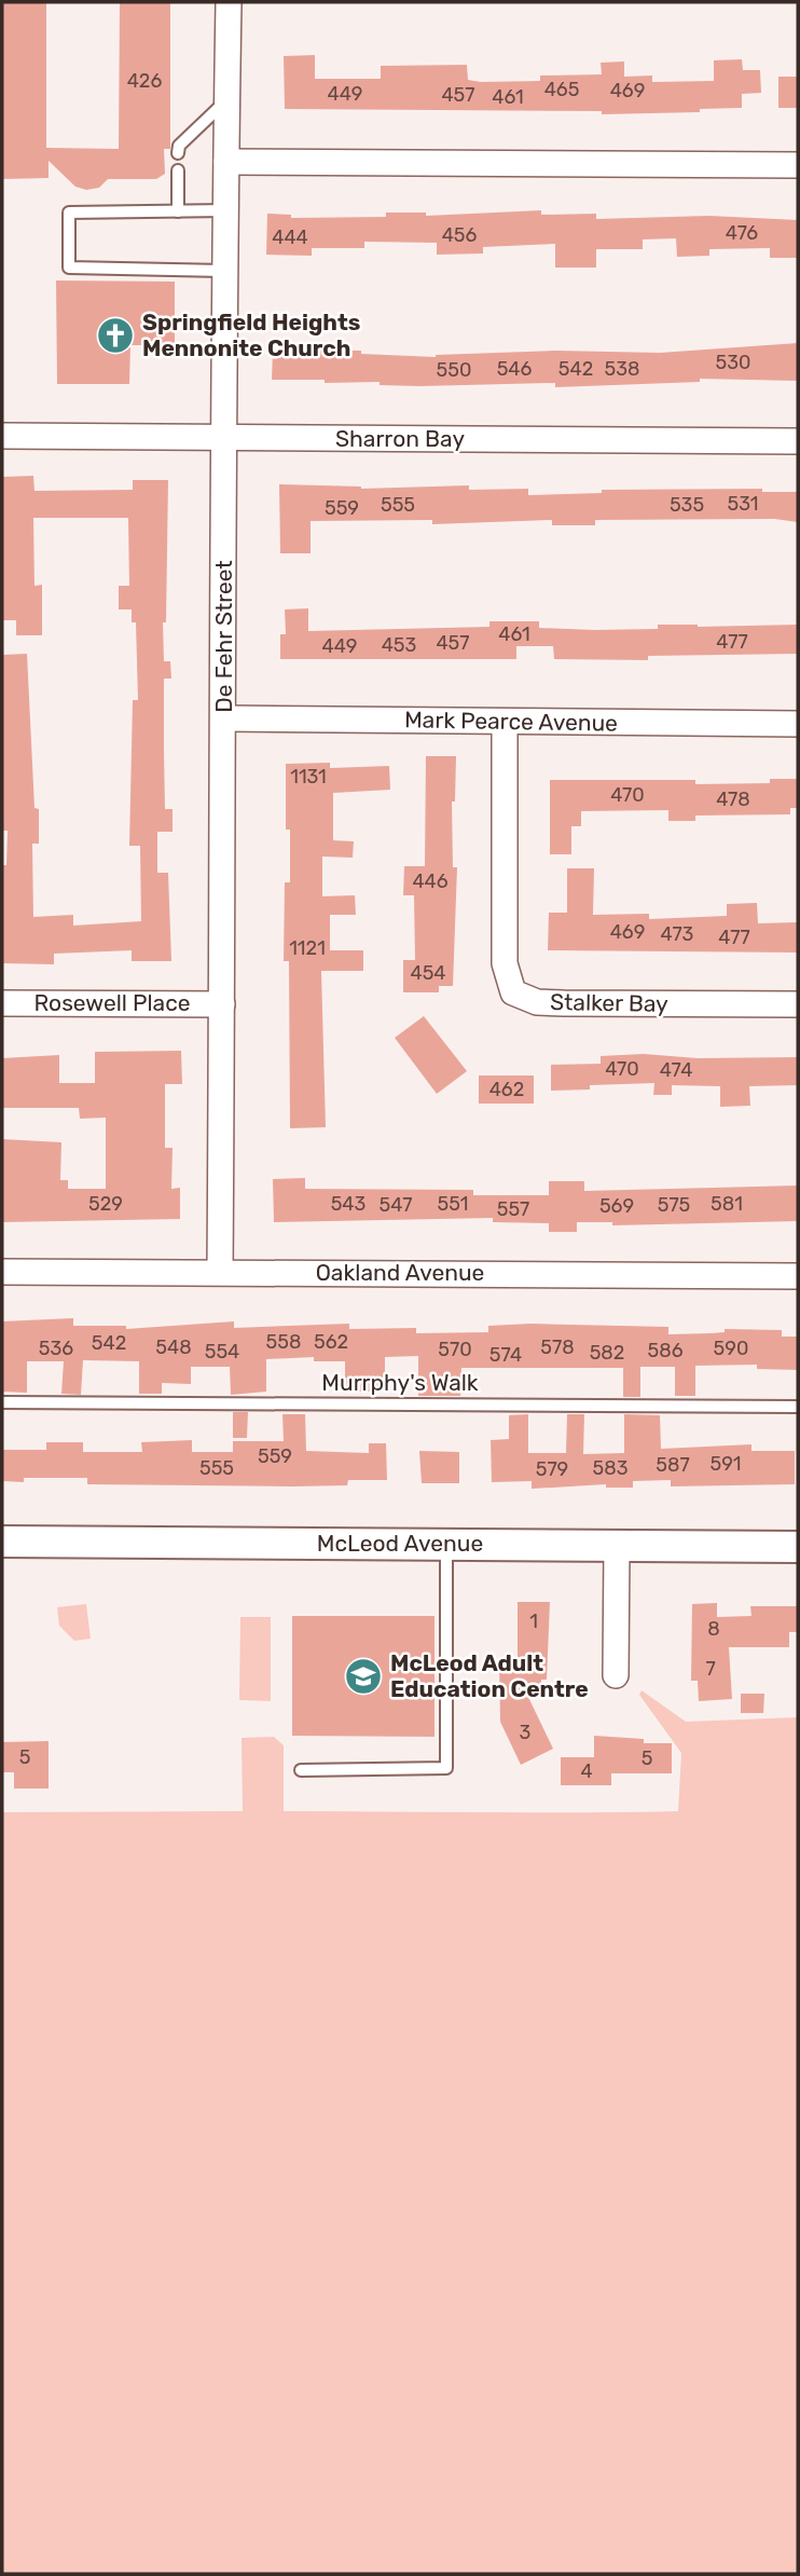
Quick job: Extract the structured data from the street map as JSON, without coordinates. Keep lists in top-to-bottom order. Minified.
{"streets":{"street":["Sharron Bay","De Fehr Street","Mark Pearce Avenue","Rosewell Place","Stalker Bay","Oakland Avenue","McLeod Avenue"],"lane":["Murrphy's Walk"]},"crossings":[["Sharron Bay","De Fehr Street"],["De Fehr Street","Mark Pearce Avenue"],["De Fehr Street","Rosewell Place"],["De Fehr Street","Oakland Avenue"],["Mark Pearce Avenue","Stalker Bay"]],"places":{"church":["Springfield Heights Mennonite Church"],"school or university":["McLeod Adult Education Centre"]},"house_numbers":["426","465","469","449","457","461","476","456","444","530","546","542","538","550","531","555","535","559","461","477","457","453","449","1131","470","478","446","469","473","477","1121","454","470","474","462","529","543","551","581","547","575","569","557","558","562","542","548","578","536","590","570","586","554","582","574","559","591","587","555","583","579","1","8","7","3","5","5","4"]}
